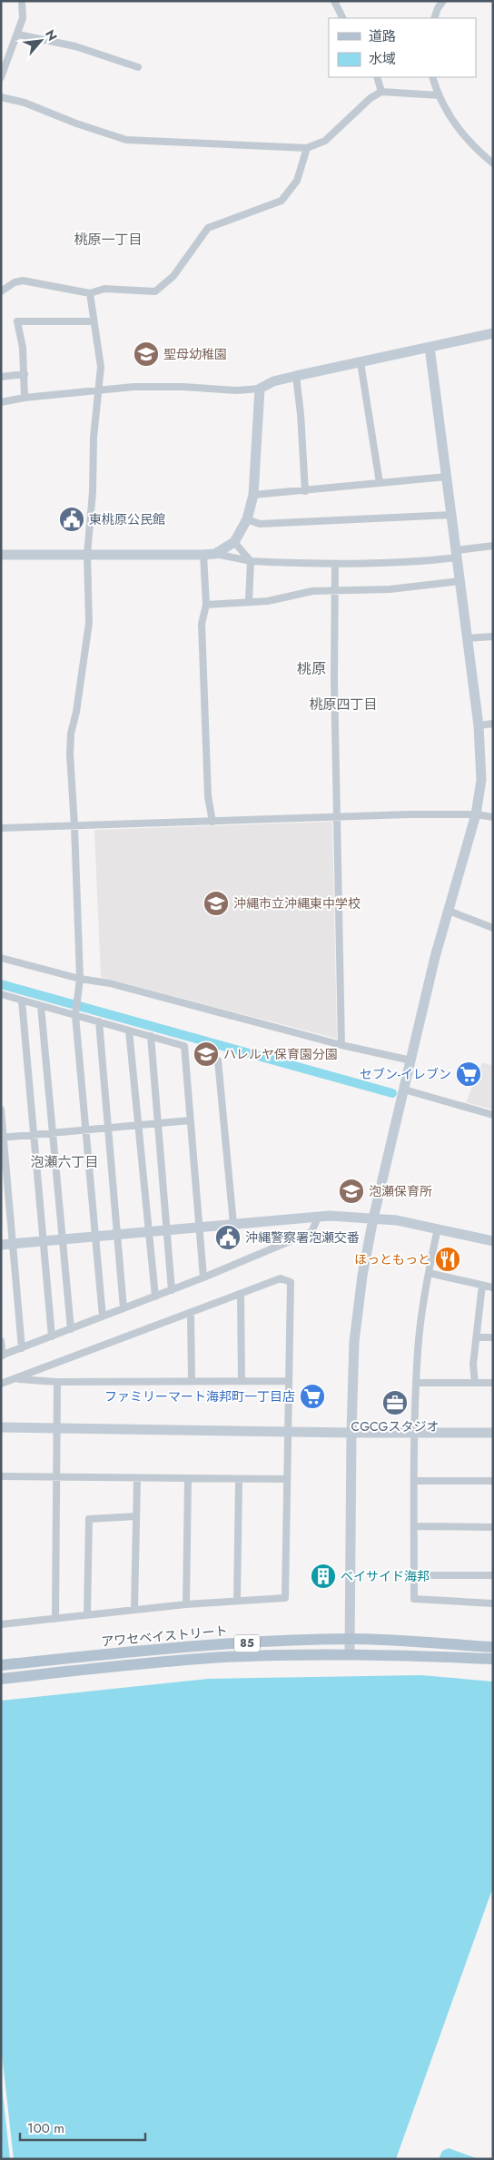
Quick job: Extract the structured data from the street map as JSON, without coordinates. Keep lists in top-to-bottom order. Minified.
{"streets":{"main road":["アワセベイストリート","85"]},"districts":["桃原一丁目","桃原","桃原四丁目","泡瀬六丁目"],"places":{"school or university":["聖母幼稚園","沖縄市立沖縄東中学校","ハレルヤ保育園分園","泡瀬保育所"],"public building":["東桃原公民館","沖縄警察署泡瀬交番"],"supermarket":["セブン-イレブン","ファミリーマート海邦町一丁目店"],"restaurant":["ほっともっと"],"office":["CGCGスタジオ"],"building":["ベイサイド海邦"]},"legend":["道路","水域"],"scale_bar":"100 m","north":"top right"}
